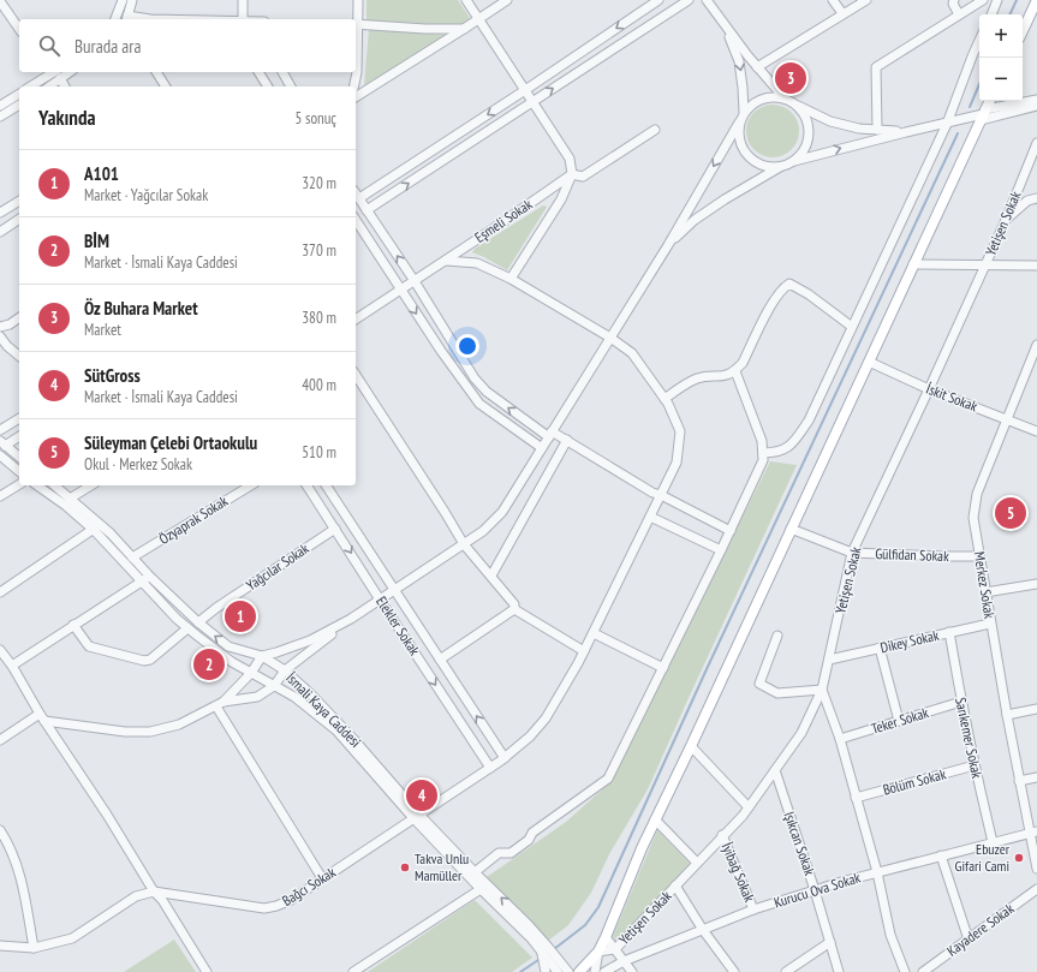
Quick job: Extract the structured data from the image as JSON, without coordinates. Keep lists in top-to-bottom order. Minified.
{"streets":{"street":["Eşmeli Sokak","Yetişen Sokak","İskit Sokak","Özyaprak Sokak","Gülfidan Sokak","Yağcılar Sokak","Merkez Sokak","Elekler Sokak","Dikey Sokak","İsmali Kaya Caddesi","Teker Sokak","Sarıkemer Sokak","Bölüm Sokak","Işıkcan Sokak","İyibağ Sokak","Bağcı Sokak","Kurucu Ova Sokak","Kayadere Sokak"]},"crossings":[["Eşmeli Sokak","Bağcı Sokak"],["Yetişen Sokak","İskit Sokak"],["Yetişen Sokak","Gülfidan Sokak"],["Yetişen Sokak","Dikey Sokak"],["Yetişen Sokak","Işıkcan Sokak"],["Yetişen Sokak","İyibağ Sokak"],["İskit Sokak","Merkez Sokak"],["Özyaprak Sokak","İsmali Kaya Caddesi"],["Gülfidan Sokak","Merkez Sokak"],["Yağcılar Sokak","Elekler Sokak"],["Yağcılar Sokak","İsmali Kaya Caddesi"],["Merkez Sokak","Dikey Sokak"],["Merkez Sokak","Kurucu Ova Sokak"],["Elekler Sokak","Bağcı Sokak"],["Dikey Sokak","Sarıkemer Sokak"],["İsmali Kaya Caddesi","Bağcı Sokak"],["Teker Sokak","Sarıkemer Sokak"],["Sarıkemer Sokak","Bölüm Sokak"],["Sarıkemer Sokak","Kurucu Ova Sokak"],["Işıkcan Sokak","Kurucu Ova Sokak"],["İyibağ Sokak","Kurucu Ova Sokak"]],"places":["Ebuzer Gifari Cami","Takva Unlu Mamüller"],"page":{"map_buttons":["+","−"],"search":"Burada ara","pins":["3","5","1","2","4"],"heading":["Yakında","5 sonuç"],"list":[{"mark":"1","name":"A101","note":"Market · Yağcılar Sokak","value":"320 m"},{"mark":"2","name":"BİM","note":"Market · İsmali Kaya Caddesi","value":"370 m"},{"mark":"3","name":"Öz Buhara Market","note":"Market","value":"380 m"},{"mark":"4","name":"SütGross","note":"Market · İsmali Kaya Caddesi","value":"400 m"},{"mark":"5","name":"Süleyman Çelebi Ortaokulu","note":"Okul · Merkez Sokak","value":"510 m"}]}}
